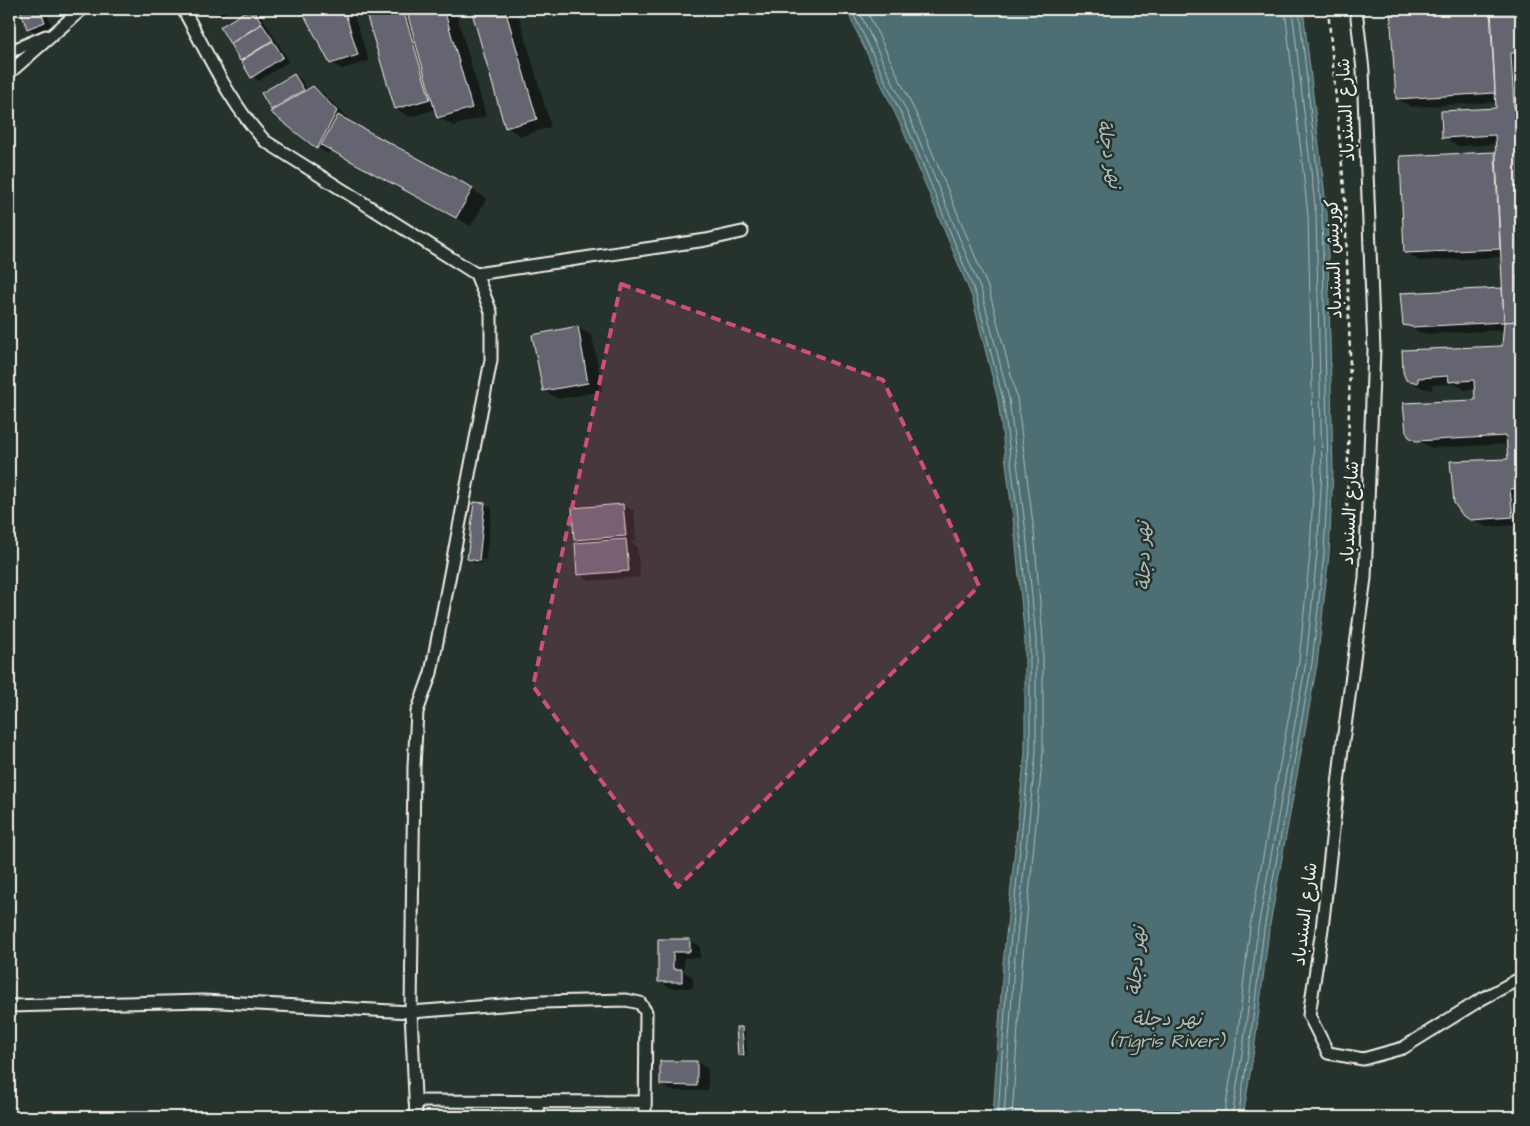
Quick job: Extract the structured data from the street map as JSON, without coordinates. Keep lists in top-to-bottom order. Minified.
{"streets":{"street":["شارع السندباد"],"path":["كورنيش السندباد"]},"water":["نهر دجلة","نهر دجلة (Tigris River)"]}
